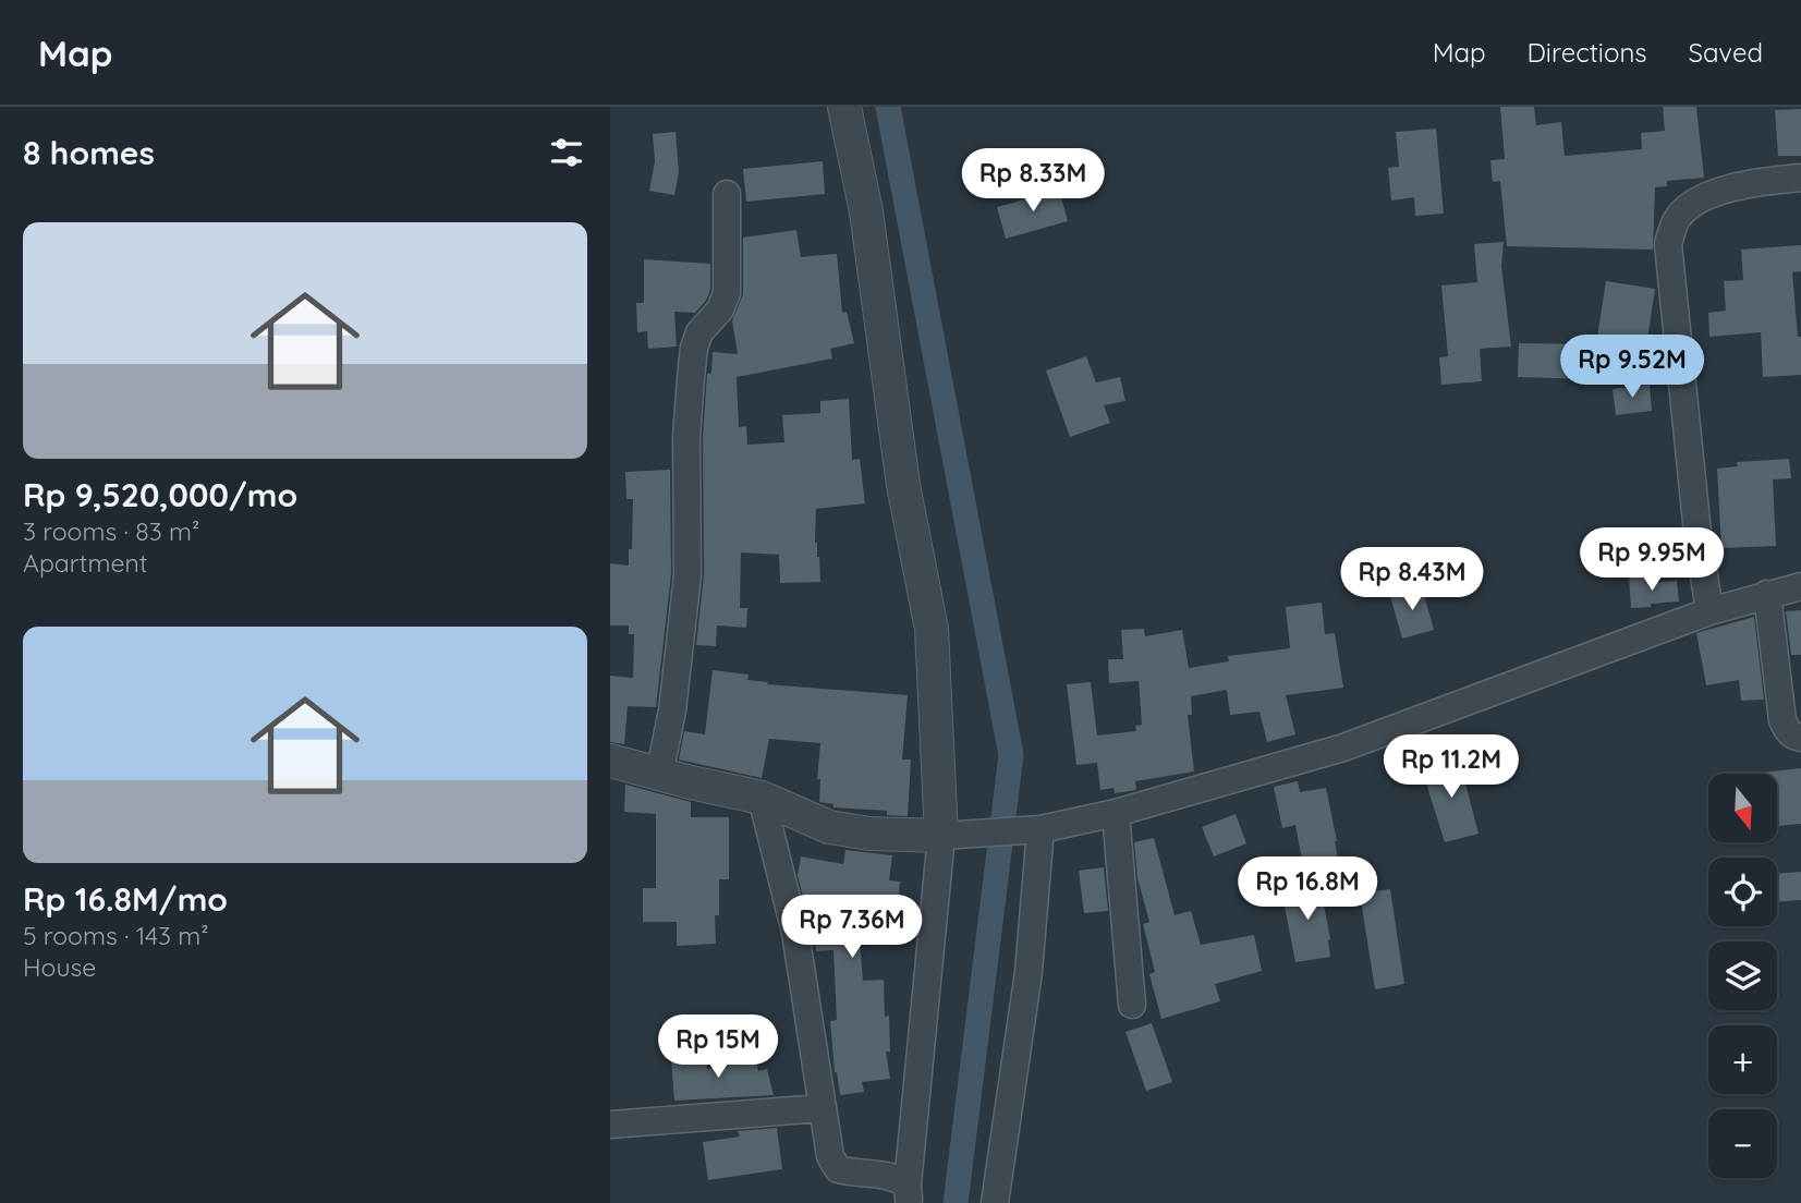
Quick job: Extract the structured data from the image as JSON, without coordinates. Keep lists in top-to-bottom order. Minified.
{"north":"bottom","page":{"header":"Map","nav":["Map","Directions","Saved"],"heading":"8 homes","price":["Rp 8.33M","Rp 9.52M","Rp 9.95M","Rp 8.43M","Rp 11.2M","Rp 16.8M","Rp 7.36M","Rp 15M"],"list":[{"name":"Rp 9,520,000/mo","note":"3 rooms · 83 m² · Apartment"},{"name":"Rp 16.8M/mo","note":"5 rooms · 143 m² · House"}],"map_buttons":["+","−"]}}
